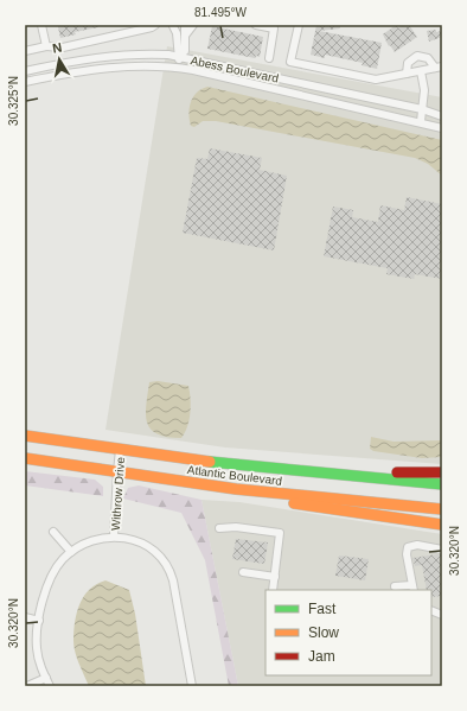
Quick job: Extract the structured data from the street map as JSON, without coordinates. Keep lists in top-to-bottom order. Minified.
{"streets":{"highway":["Atlantic Boulevard"],"street":["Abess Boulevard","Withrow Drive"]},"crossings":[["Atlantic Boulevard","Withrow Drive"]],"legend":["Fast","Slow","Jam"],"north":"top","coordinates":["81.495°W","30.325°N","30.320°N"]}
